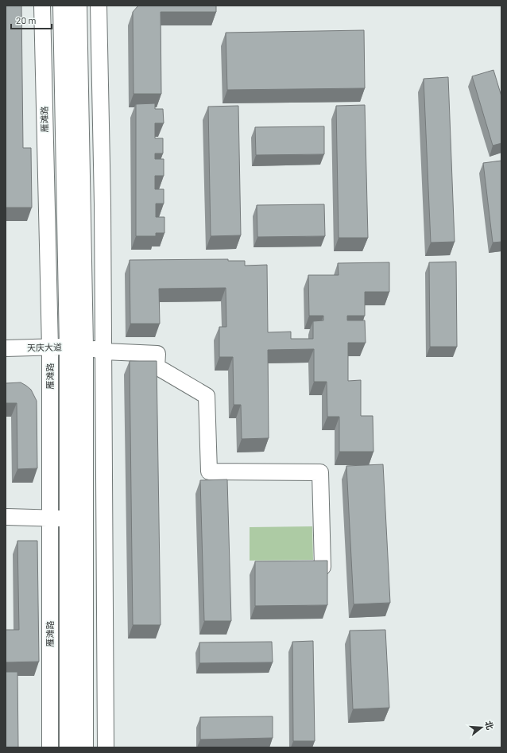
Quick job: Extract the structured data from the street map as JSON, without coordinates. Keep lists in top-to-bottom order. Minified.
{"streets":{"main road":["雁滩路"],"street":["天庆大道"]},"crossings":[["雁滩路","天庆大道"]],"scale_bar":"20 m","north":"right"}
